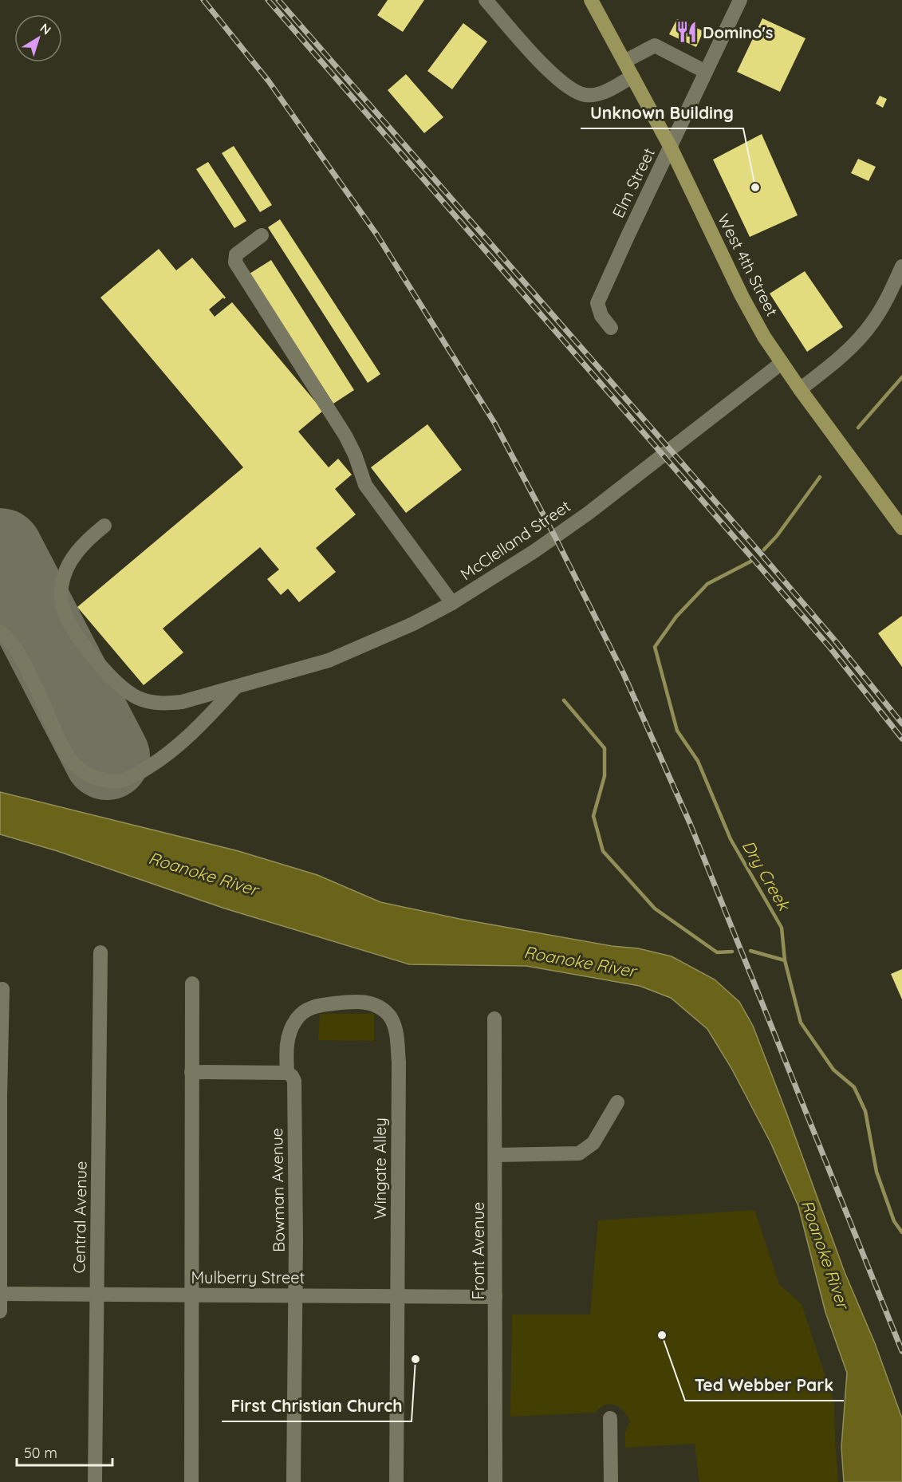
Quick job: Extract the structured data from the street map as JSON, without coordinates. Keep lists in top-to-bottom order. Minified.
{"streets":{"main road":["West 4th Street"],"street":["Elm Street","McClelland Street","Wingate Alley","Bowman Avenue","Central Avenue","Front Avenue","Mulberry Street"]},"crossings":[["Elm Street","West 4th Street"],["West 4th Street","McClelland Street"],["Wingate Alley","Bowman Avenue"],["Wingate Alley","Mulberry Street"],["Bowman Avenue","Mulberry Street"],["Central Avenue","Mulberry Street"],["Front Avenue","Mulberry Street"]],"water":["Roanoke River","Dry Creek"],"places":{"restaurant":["Domino's"],"other":["Unknown Building","Ted Webber Park","First Christian Church"]},"scale_bar":"50 m","north":"top right"}
